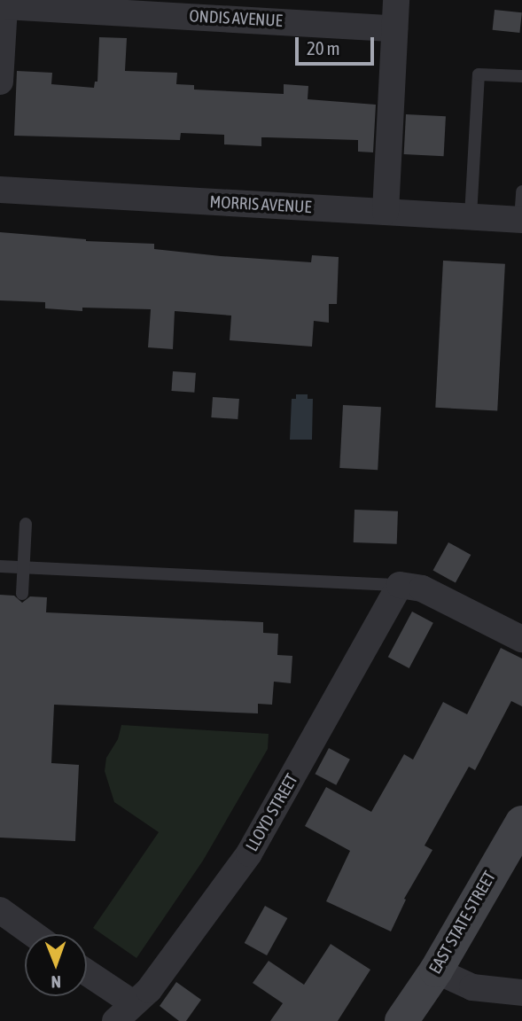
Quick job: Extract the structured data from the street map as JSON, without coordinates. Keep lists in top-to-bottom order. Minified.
{"streets":{"main road":["EAST STATE STREET"],"street":["ONDIS AVENUE","MORRIS AVENUE","LLOYD STREET"]},"scale_bar":"20 m","north":"bottom"}
